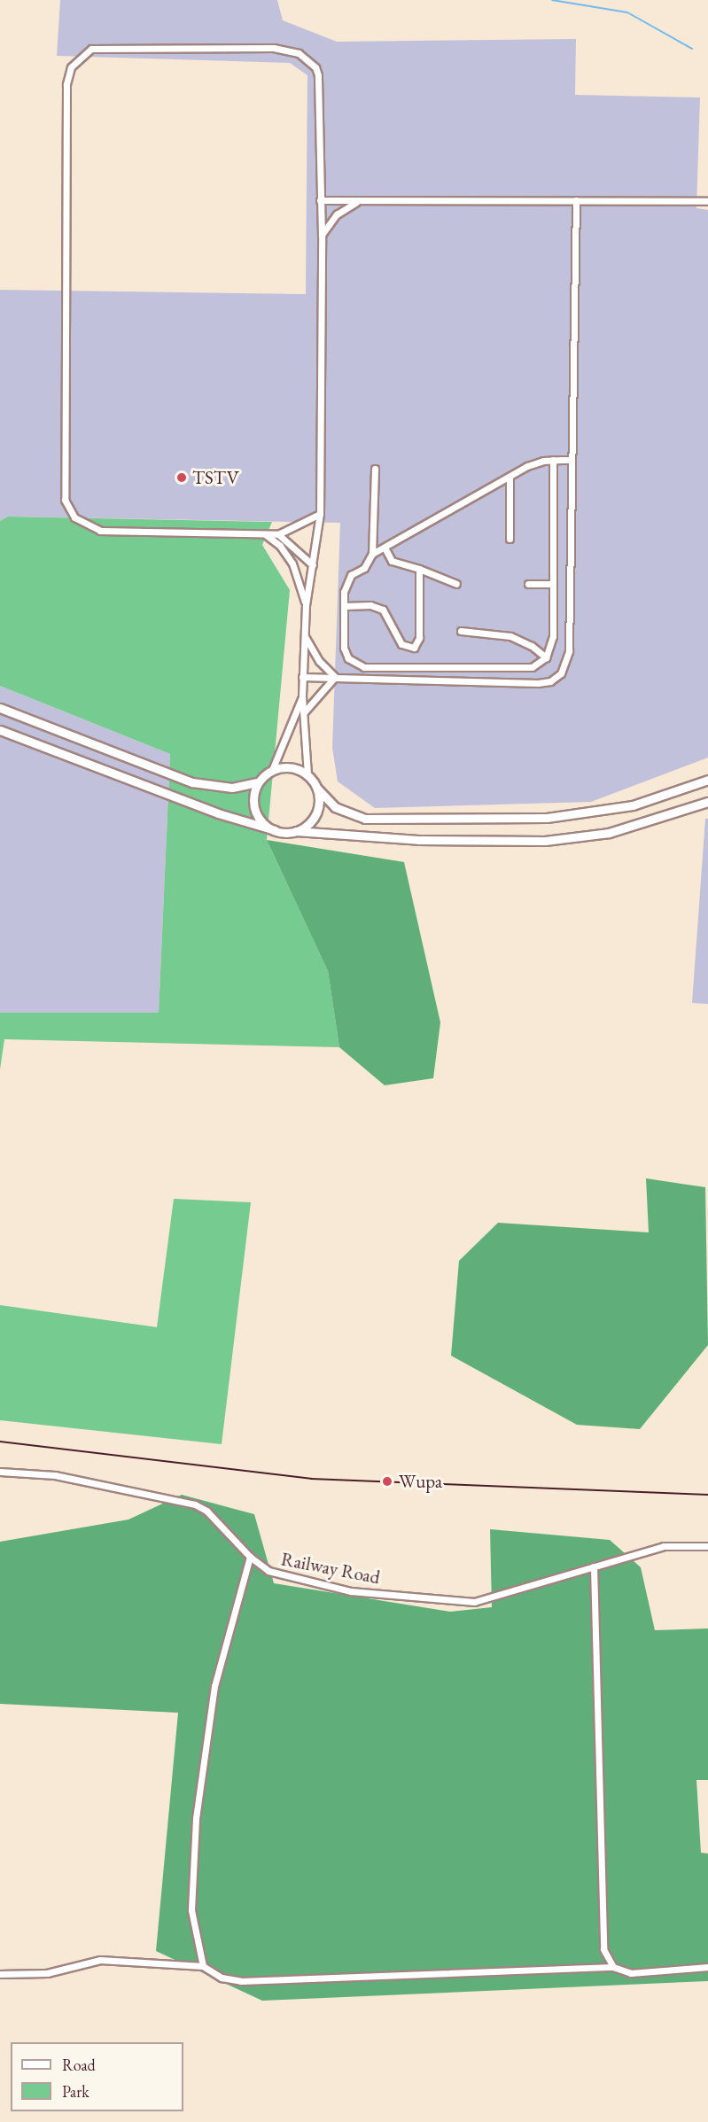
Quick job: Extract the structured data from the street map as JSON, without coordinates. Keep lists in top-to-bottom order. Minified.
{"streets":{"street":["Railway Road"]},"places":["TSTV","Wupa"],"legend":["Road","Park"]}
